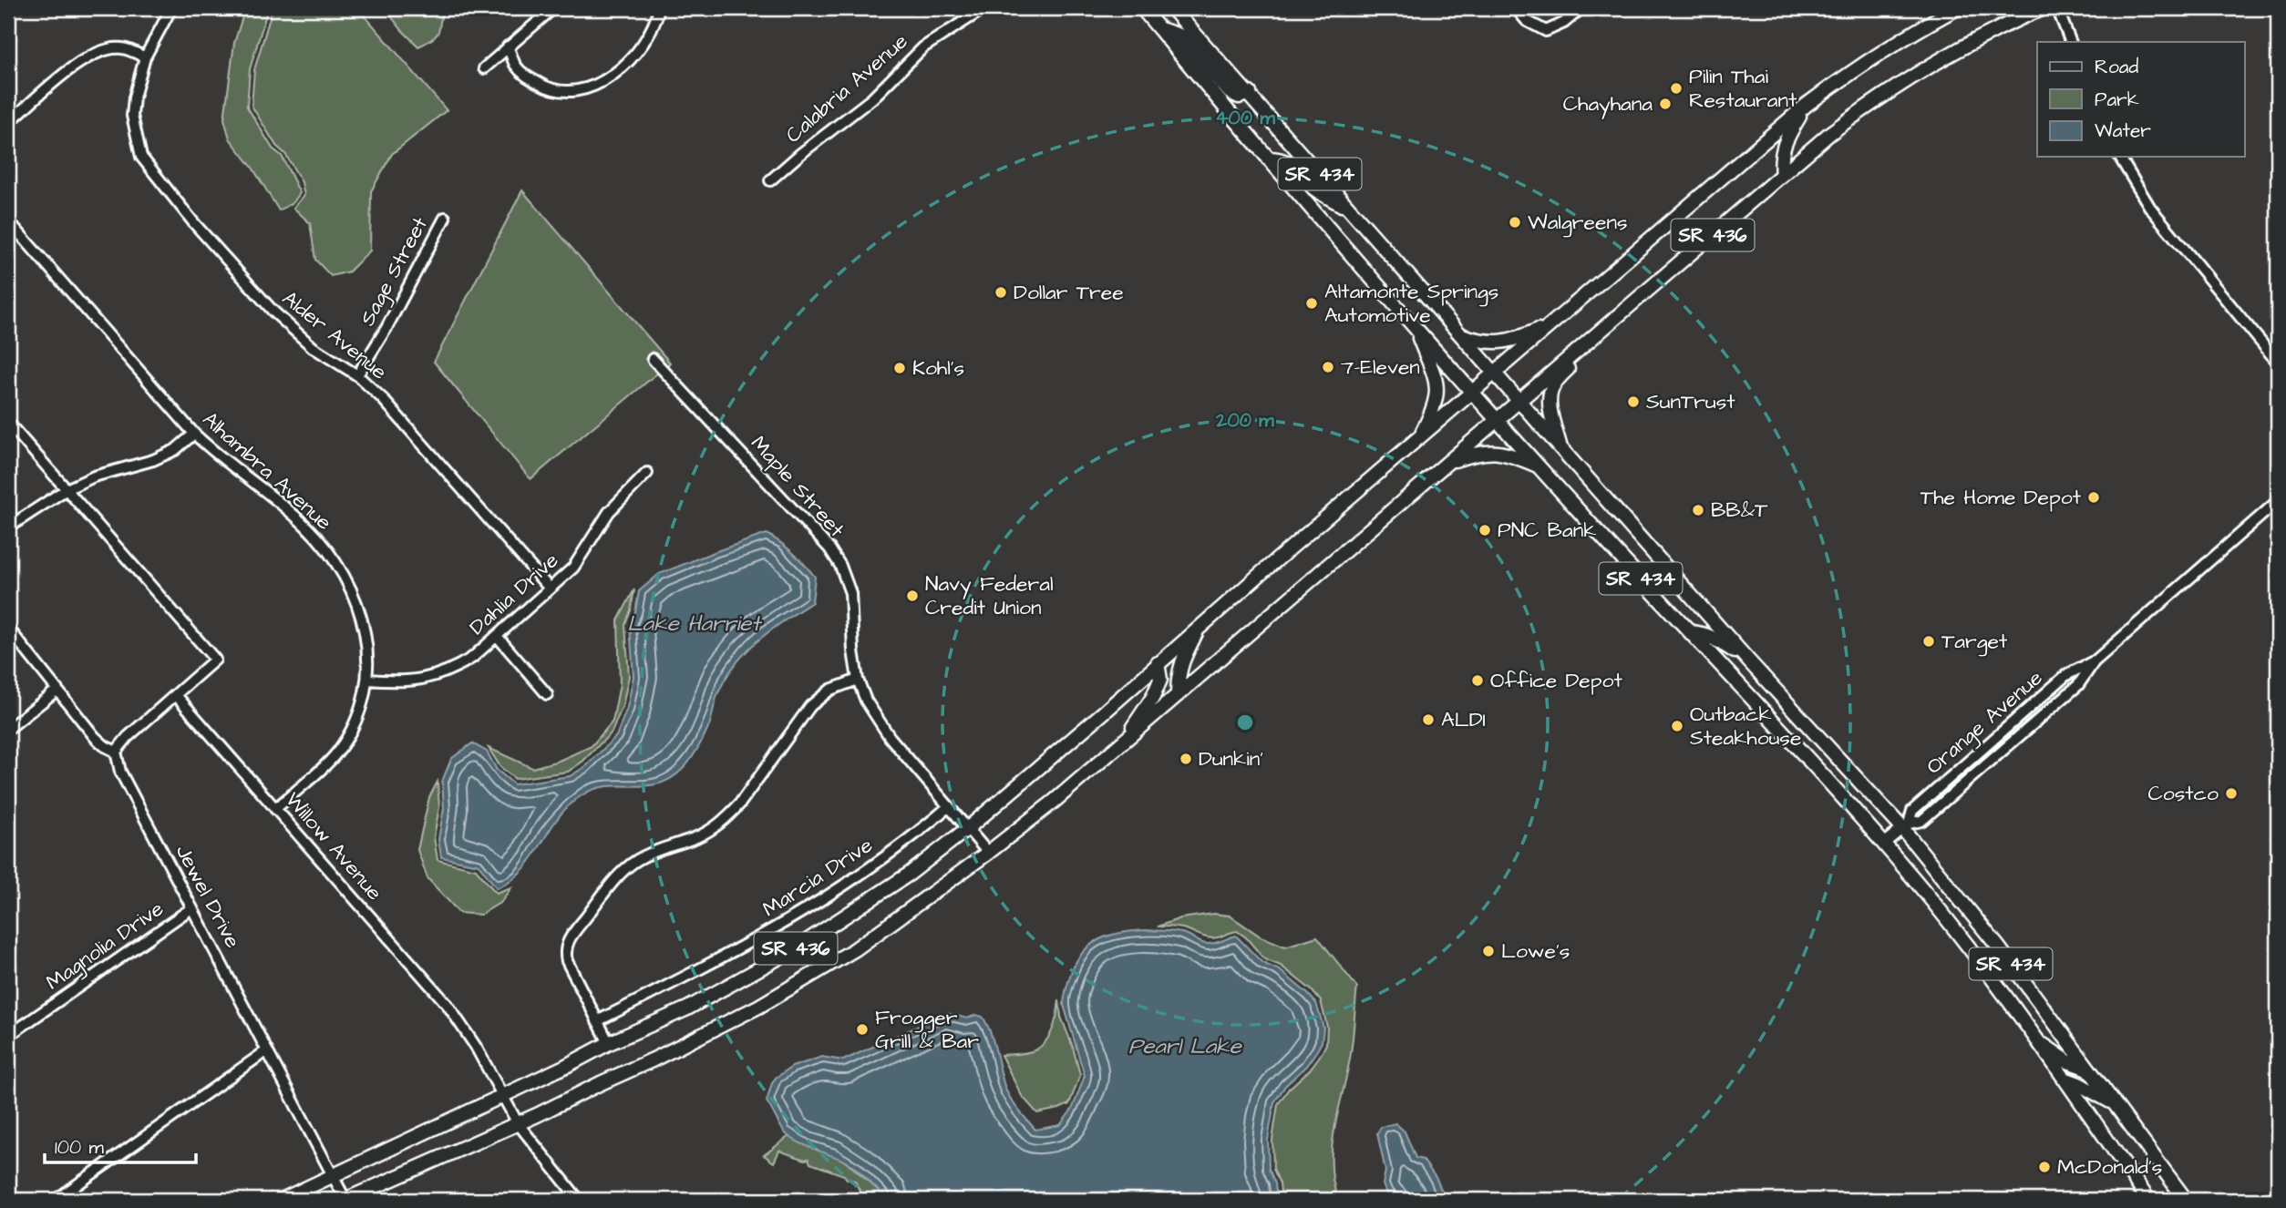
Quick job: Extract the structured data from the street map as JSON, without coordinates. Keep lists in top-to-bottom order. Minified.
{"streets":{"main road":["SR 434","SR 436"],"street":["Calabria Avenue","Sage Street","Alder Avenue","Alhambra Avenue","Maple Street","Dahlia Drive","Orange Avenue","Willow Avenue","Marcia Drive","Jewel Drive","Magnolia Drive"]},"crossings":[["SR 434","SR 436"],["SR 434","Orange Avenue"],["SR 436","Maple Street"],["SR 436","Willow Avenue"],["SR 436","Jewel Drive"],["Sage Street","Alder Avenue"],["Alder Avenue","Dahlia Drive"],["Alhambra Avenue","Dahlia Drive"],["Alhambra Avenue","Willow Avenue"],["Maple Street","Marcia Drive"],["Jewel Drive","Magnolia Drive"]],"water":["Lake Harriet","Pearl Lake"],"places":["Pilin Thai Restaurant","Chayhana","Walgreens","Dollar Tree","Altamonte Springs Automotive","7-Eleven","Kohl's","SunTrust","The Home Depot","BB&T","PNC Bank","Navy Federal Credit Union","Target","Office Depot","ALDI","Outback Steakhouse","Dunkin'","Costco","Lowe's","Frogger Grill & Bar","McDonald's"],"legend":["Road","Park","Water"],"scale_bar":"100 m","rings":["400 m","200 m"]}
